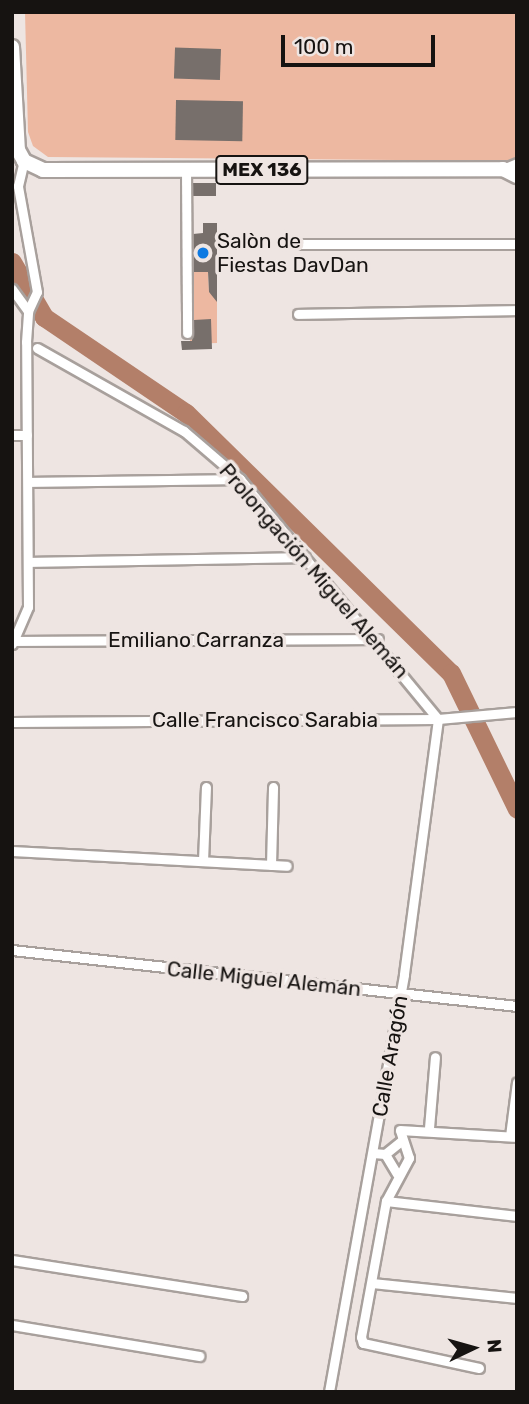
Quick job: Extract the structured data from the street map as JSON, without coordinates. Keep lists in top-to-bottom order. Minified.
{"streets":{"main road":["MEX 136"],"street":["Prolongación Miguel Alemán","Emiliano Carranza","Calle Francisco Sarabia","Calle Miguel Alemán","Calle Aragón"]},"crossings":[["Prolongación Miguel Alemán","Emiliano Carranza"],["Prolongación Miguel Alemán","Calle Francisco Sarabia"],["Prolongación Miguel Alemán","Calle Aragón"],["Calle Francisco Sarabia","Calle Aragón"],["Calle Miguel Alemán","Calle Aragón"]],"places":["Salòn de Fiestas DavDan"],"scale_bar":"100 m","north":"right"}
